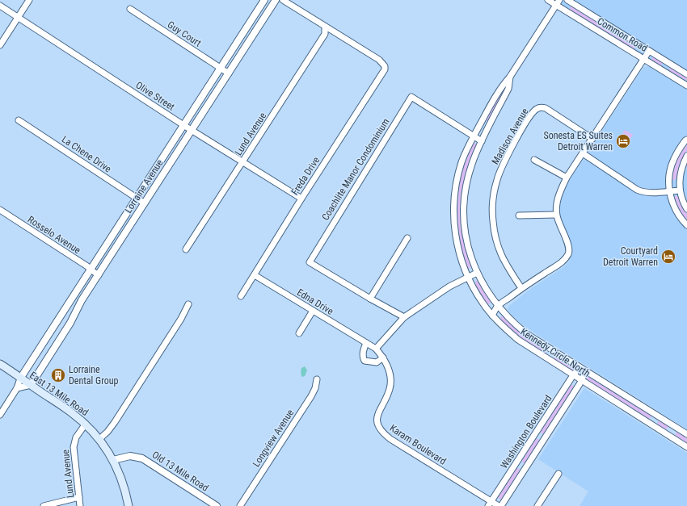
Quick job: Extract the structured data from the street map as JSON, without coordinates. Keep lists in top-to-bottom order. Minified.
{"streets":{"main road":["East 13 Mile Road"],"street":["Guy Court","Common Road","Olive Street","Lund Avenue","Madison Avenue","La Chene Drive","Coachlite Manor Condominium","Freda Drive","Lorraine Avenue","Rosselo Avenue","Edna Drive","Kennedy Circle North","Washington Boulevard","Longview Avenue","Karam Boulevard","Old 13 Mile Road"]},"crossings":[["Guy Court","Lorraine Avenue"],["Common Road","Kennedy Circle North"],["Olive Street","Lund Avenue"],["Olive Street","Freda Drive"],["Olive Street","Lorraine Avenue"],["Lund Avenue","Freda Drive"],["Lund Avenue","East 13 Mile Road"],["La Chene Drive","Lorraine Avenue"],["Coachlite Manor Condominium","Kennedy Circle North"],["Freda Drive","Edna Drive"],["Lorraine Avenue","Rosselo Avenue"],["Lorraine Avenue","East 13 Mile Road"],["Edna Drive","Karam Boulevard"],["Kennedy Circle North","Washington Boulevard"],["East 13 Mile Road","Old 13 Mile Road"],["Washington Boulevard","Karam Boulevard"]],"places":{"hotel":["Sonesta ES Suites Detroit Warren","Courtyard Detroit Warren"],"building":["Lorraine Dental Group"]}}
